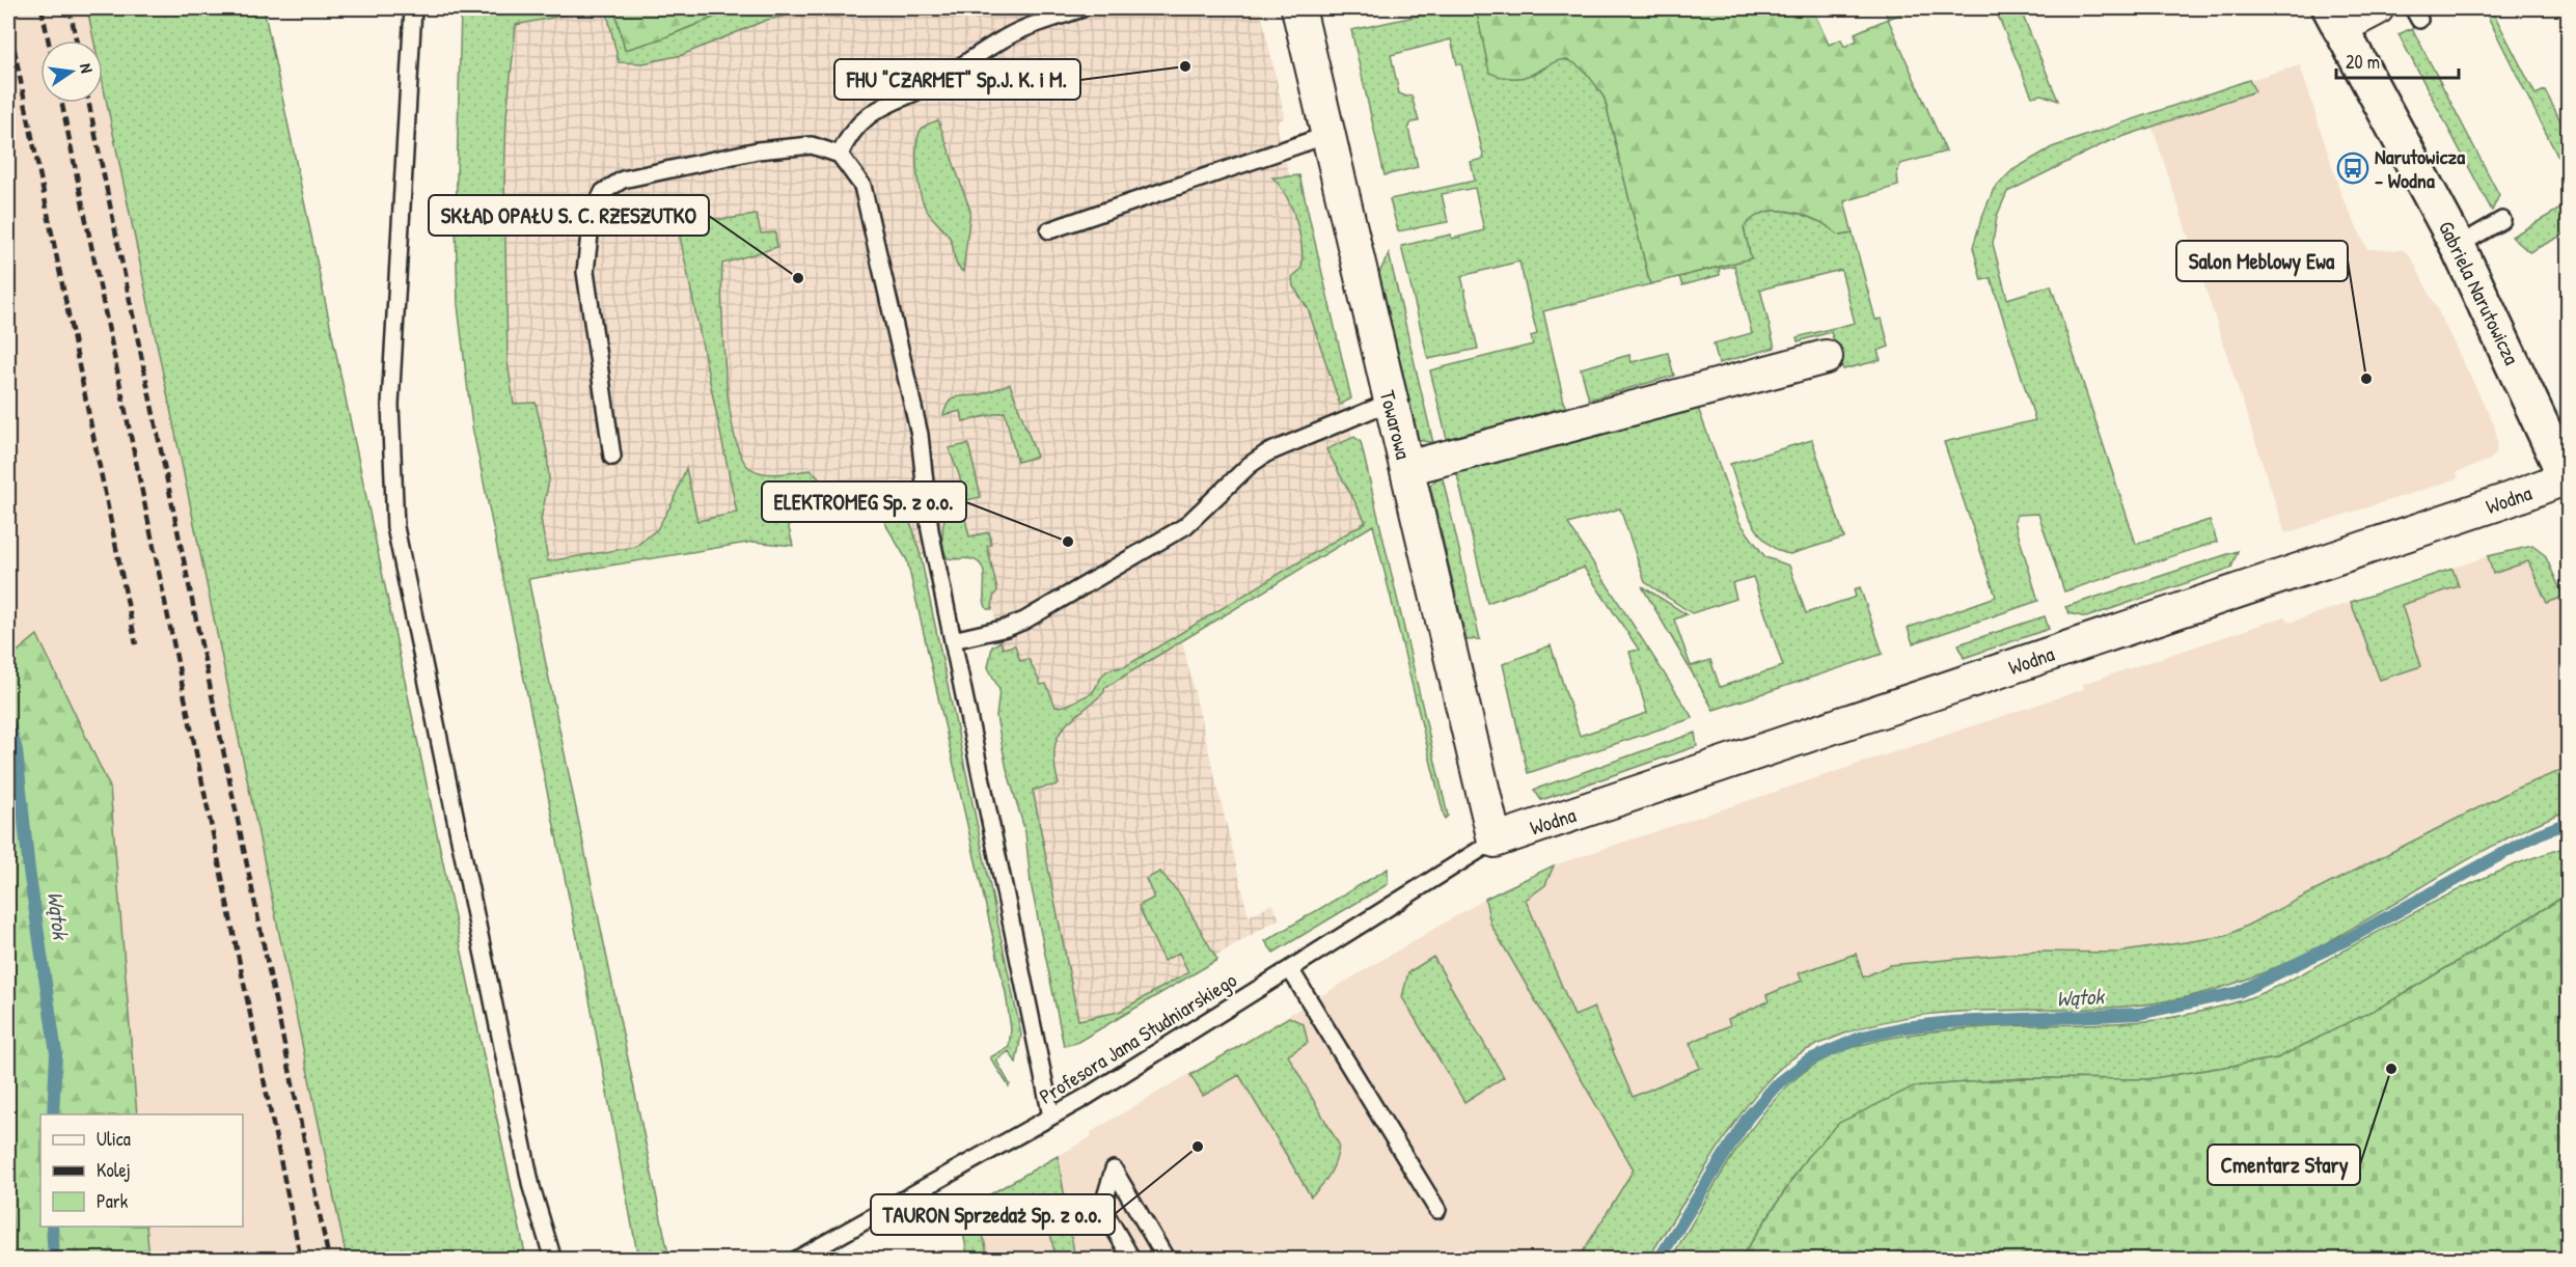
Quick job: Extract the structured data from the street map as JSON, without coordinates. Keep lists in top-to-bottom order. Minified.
{"streets":{"street":["Gabriela Narutowicza","Towarowa","Wodna"],"lane":["Profesora Jana Studniarskiego"]},"crossings":[["Gabriela Narutowicza","Wodna"],["Towarowa","Wodna"],["Towarowa","Profesora Jana Studniarskiego"],["Wodna","Profesora Jana Studniarskiego"]],"water":["Wątok"],"places":{"other":["FHU \"CZARMET\" Sp.J. K. i M.","SKŁAD OPAŁU S. C. RZESZUTKO","Salon Meblowy Ewa","ELEKTROMEG Sp. z o.o.","Cmentarz Stary","TAURON Sprzedaż Sp. z o.o."],"bus stop":["Narutowicza - Wodna"]},"legend":["Ulica","Kolej","Park"],"scale_bar":"20 m","north":"right"}
